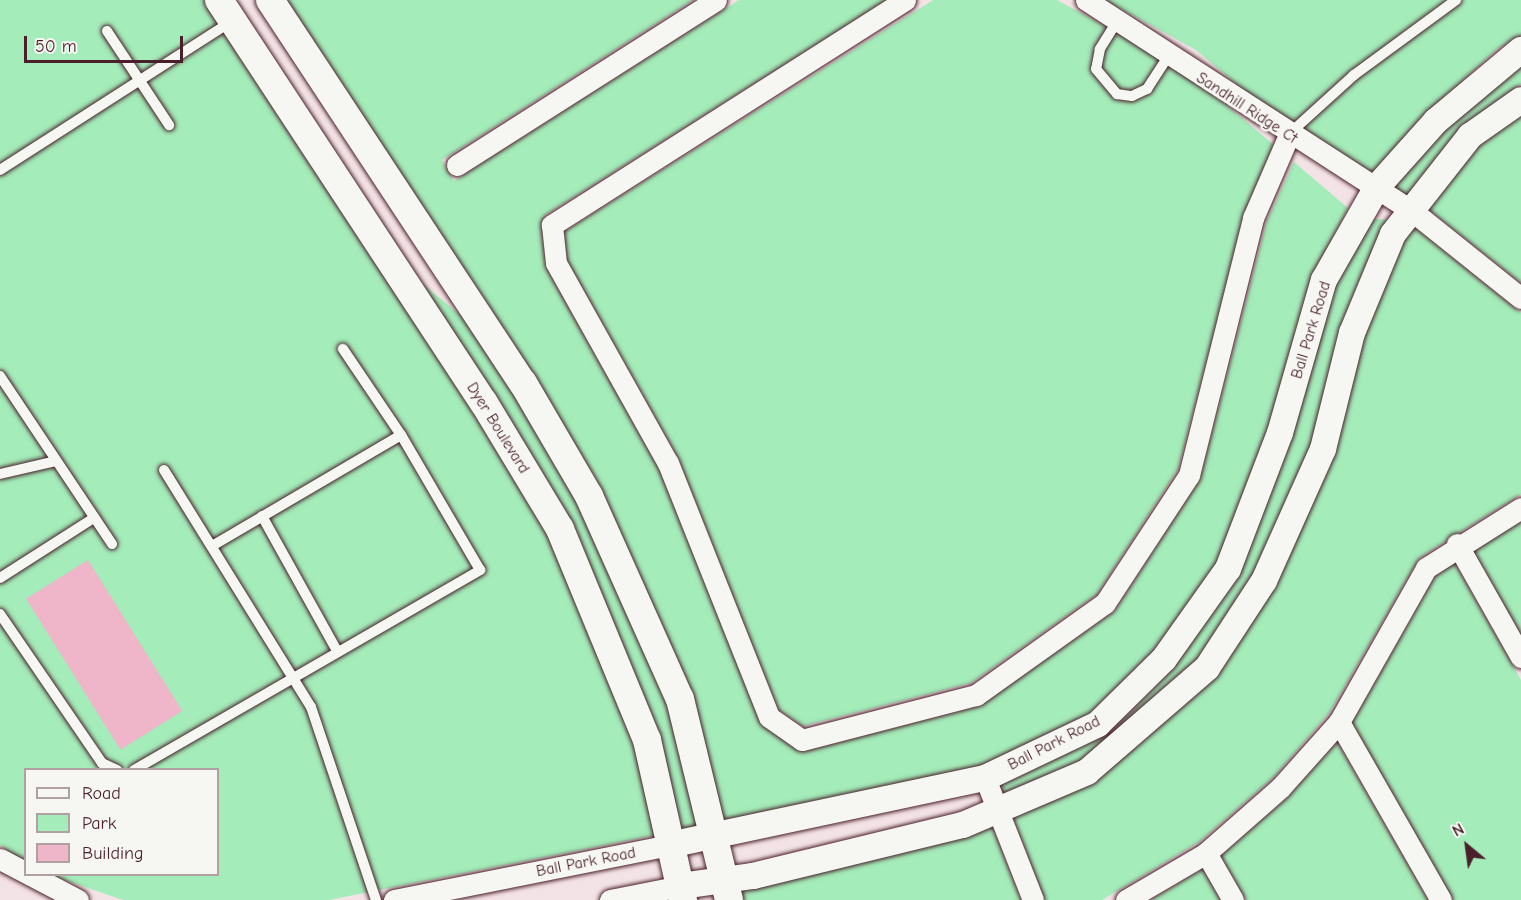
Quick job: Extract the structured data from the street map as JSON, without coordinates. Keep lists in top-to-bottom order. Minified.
{"streets":{"main road":["Dyer Boulevard"],"street":["Sandhill Ridge Ct","Ball Park Road"]},"crossings":[["Sandhill Ridge Ct","Ball Park Road"],["Ball Park Road","Dyer Boulevard"]],"legend":["Road","Park","Building"],"scale_bar":"50 m","north":"top left"}
